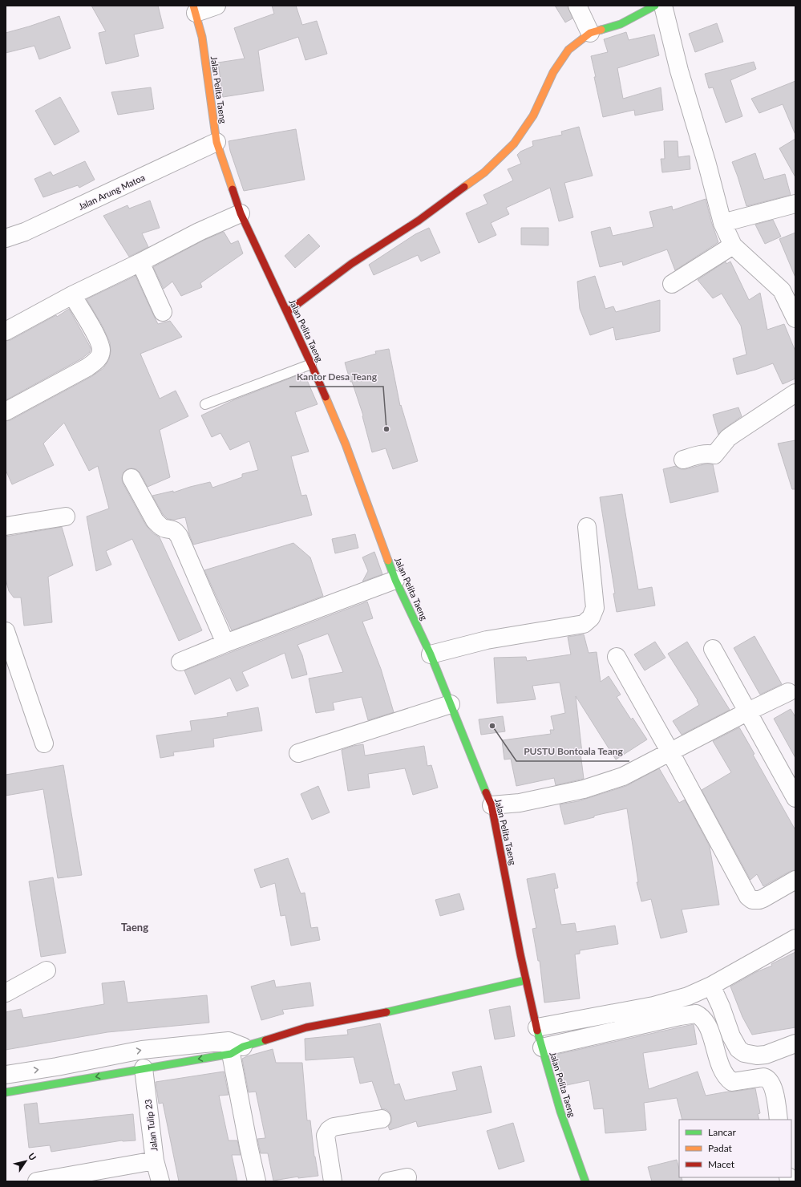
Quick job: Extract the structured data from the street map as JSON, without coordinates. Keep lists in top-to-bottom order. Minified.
{"streets":{"street":["Jalan Pelita Taeng","Jalan Arung Matoa","Jalan Tulip 23"]},"crossings":[["Jalan Pelita Taeng","Jalan Arung Matoa"]],"districts":["Taeng"],"places":["Kantor Desa Teang","PUSTU Bontoala Teang"],"legend":["Lancar","Padat","Macet"],"north":"top right"}
